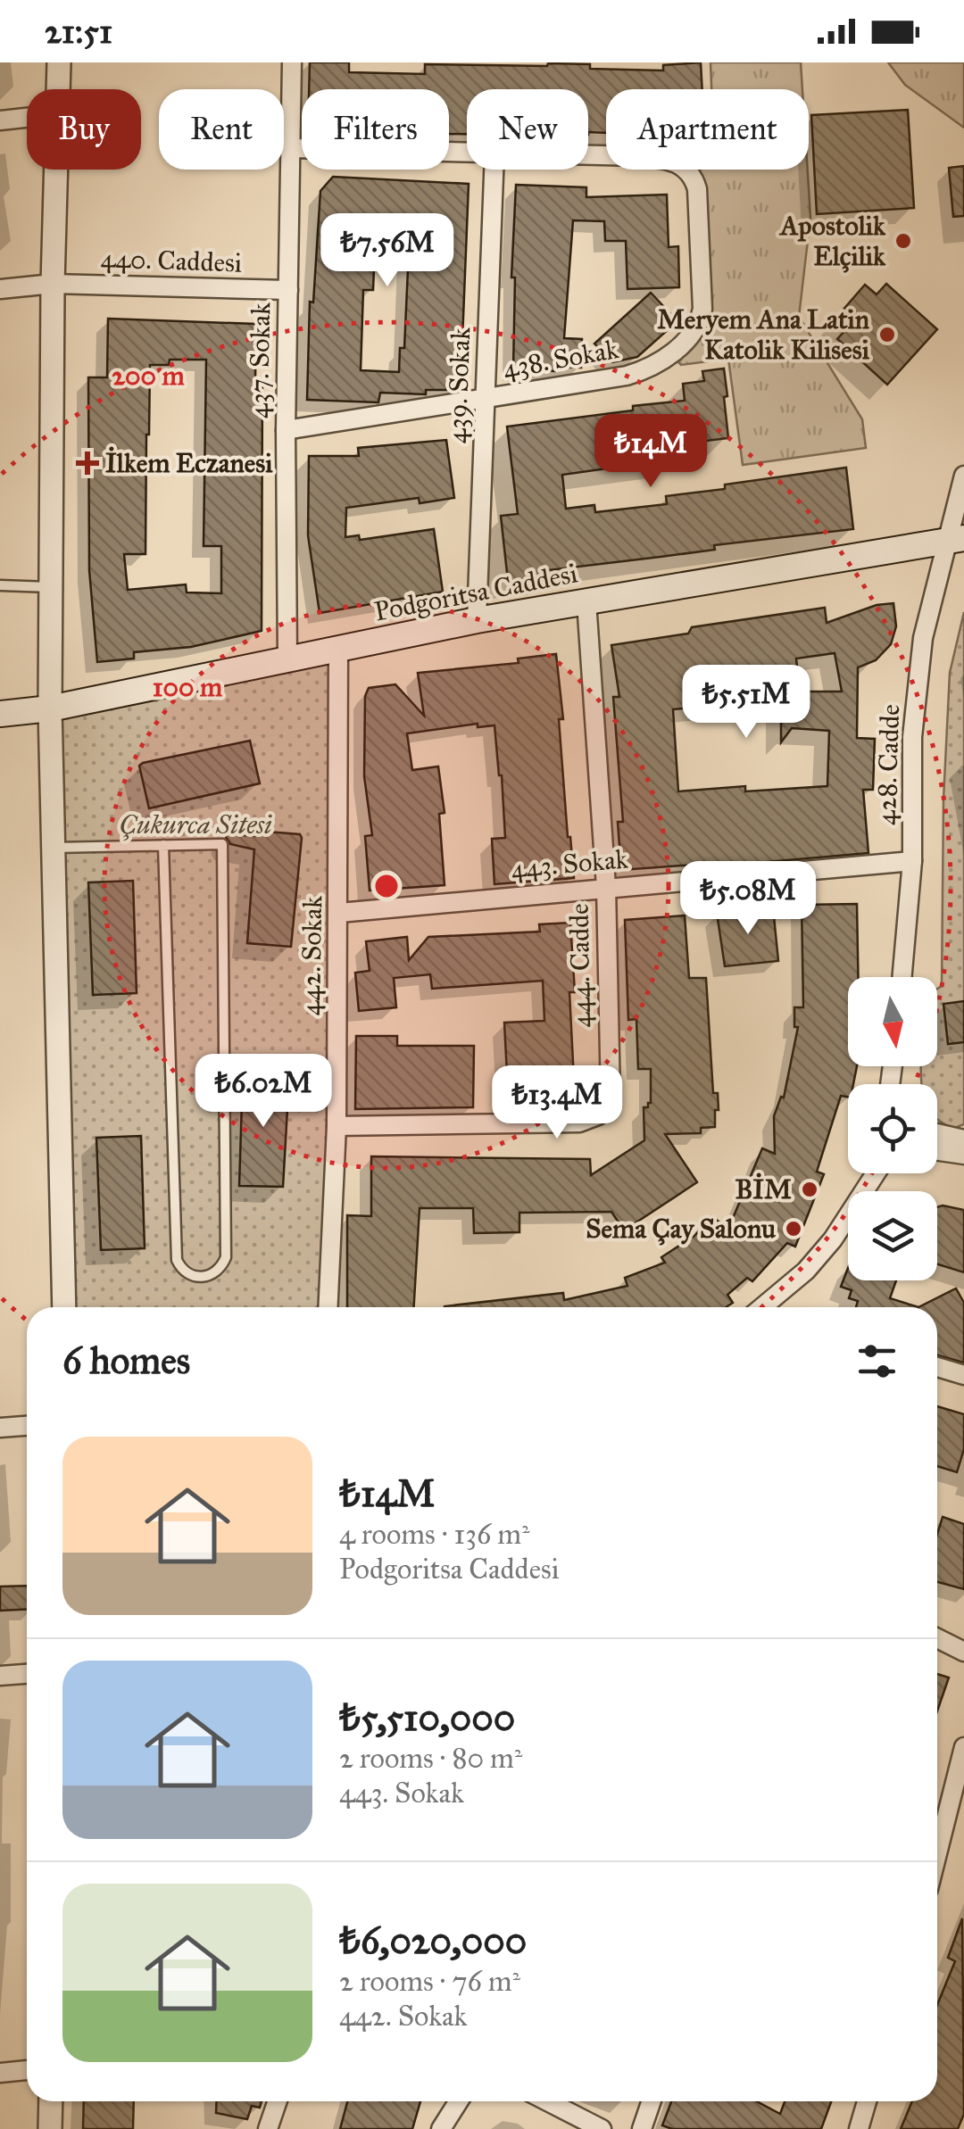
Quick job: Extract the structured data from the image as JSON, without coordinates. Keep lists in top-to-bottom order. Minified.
{"streets":{"main road":["Podgoritsa Caddesi"],"street":["440. Caddesi","438. Sokak","437. Sokak","439. Sokak","428. Cadde","443. Sokak","442. Sokak","444. Cadde"]},"crossings":[["440. Caddesi","437. Sokak"],["438. Sokak","437. Sokak"],["438. Sokak","439. Sokak"],["437. Sokak","Podgoritsa Caddesi"],["439. Sokak","Podgoritsa Caddesi"],["Podgoritsa Caddesi","428. Cadde"],["Podgoritsa Caddesi","442. Sokak"],["Podgoritsa Caddesi","444. Cadde"],["428. Cadde","443. Sokak"],["443. Sokak","442. Sokak"],["443. Sokak","444. Cadde"],["442. Sokak","444. Cadde"]],"parks":["Çukurca Sitesi"],"places":{"other":["Apostolik Elçilik","Meryem Ana Latin Katolik Kilisesi","BİM","Sema Çay Salonu"],"health":["İlkem Eczanesi"]},"north":"bottom","page":{"status":"21:51","chip":["Buy","Rent","Filters","New","Apartment"],"price":["₺7.56M","₺14M","₺5.51M","₺5.08M","₺6.02M","₺13.4M"],"heading":"6 homes","list":[{"name":"₺14M","note":"4 rooms · 136 m² · Podgoritsa Caddesi"},{"name":"₺5,510,000","note":"2 rooms · 80 m² · 443. Sokak"},{"name":"₺6,020,000","note":"2 rooms · 76 m² · 442. Sokak"}]},"rings":["200 m","100 m"]}
